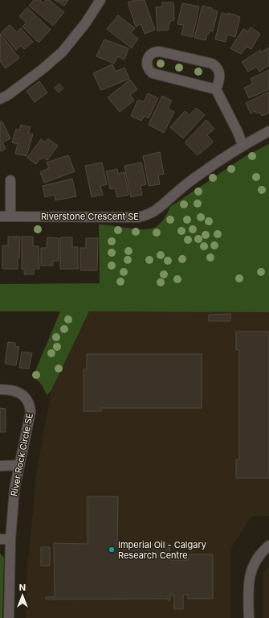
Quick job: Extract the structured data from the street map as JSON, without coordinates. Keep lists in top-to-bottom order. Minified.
{"streets":{"street":["Riverstone Crescent SE","River Rock Circle SE"]},"places":["Imperial Oil - Calgary Research Centre"],"north":"top"}
